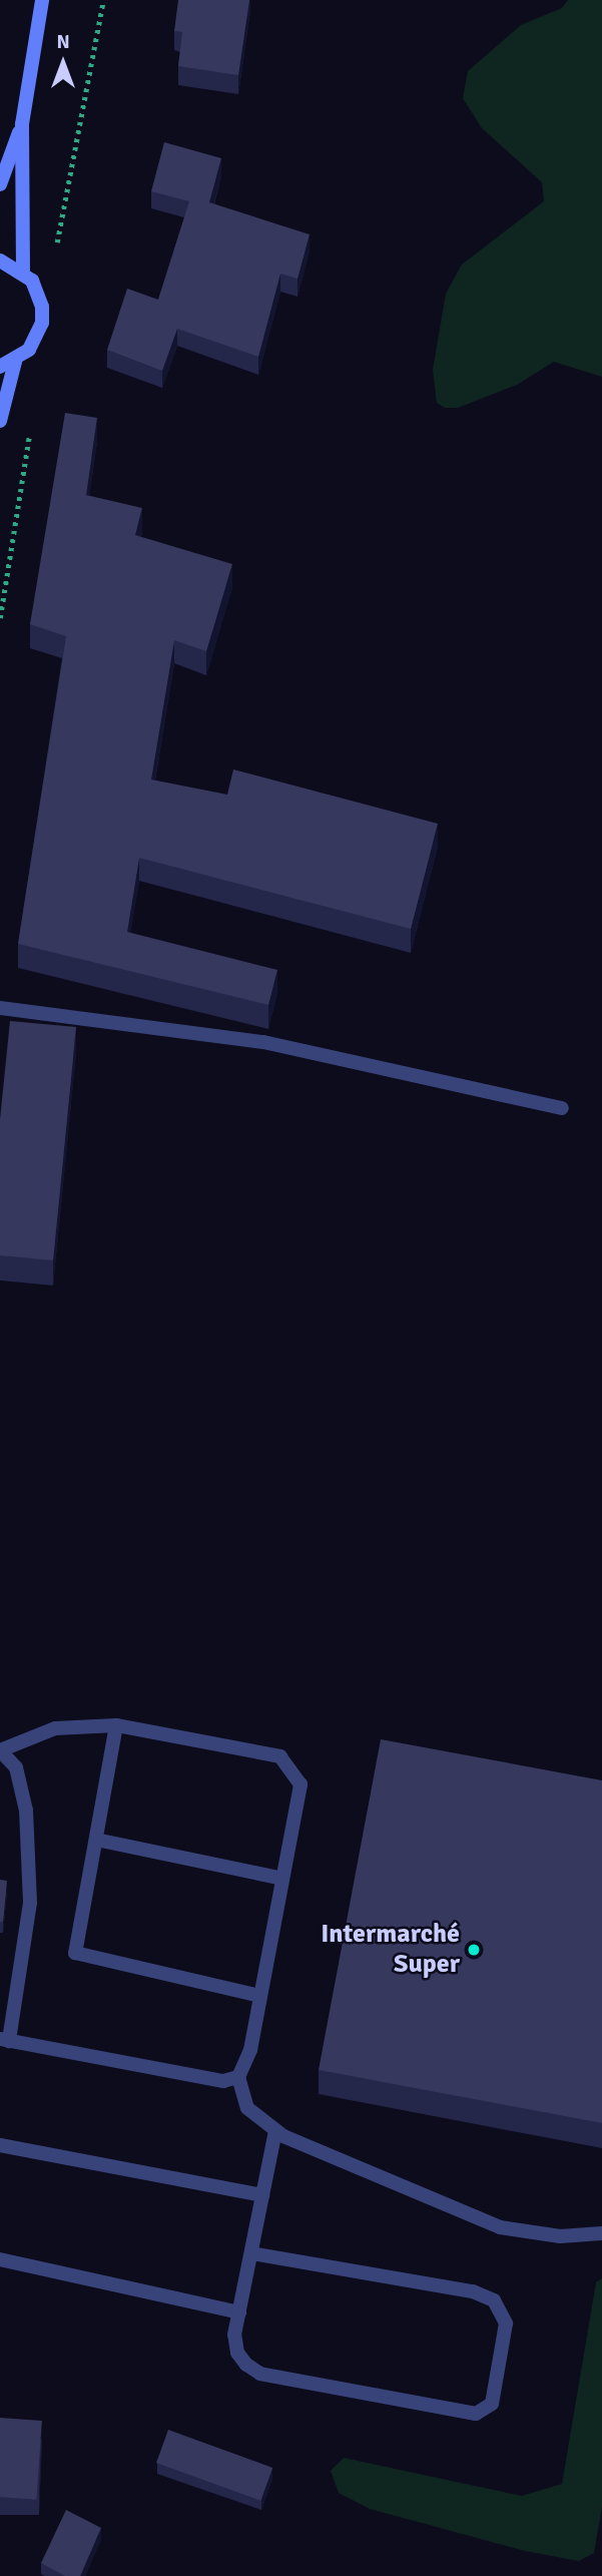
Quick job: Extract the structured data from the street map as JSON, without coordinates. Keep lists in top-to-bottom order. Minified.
{"places":["Intermarché Super"],"north":"top"}
